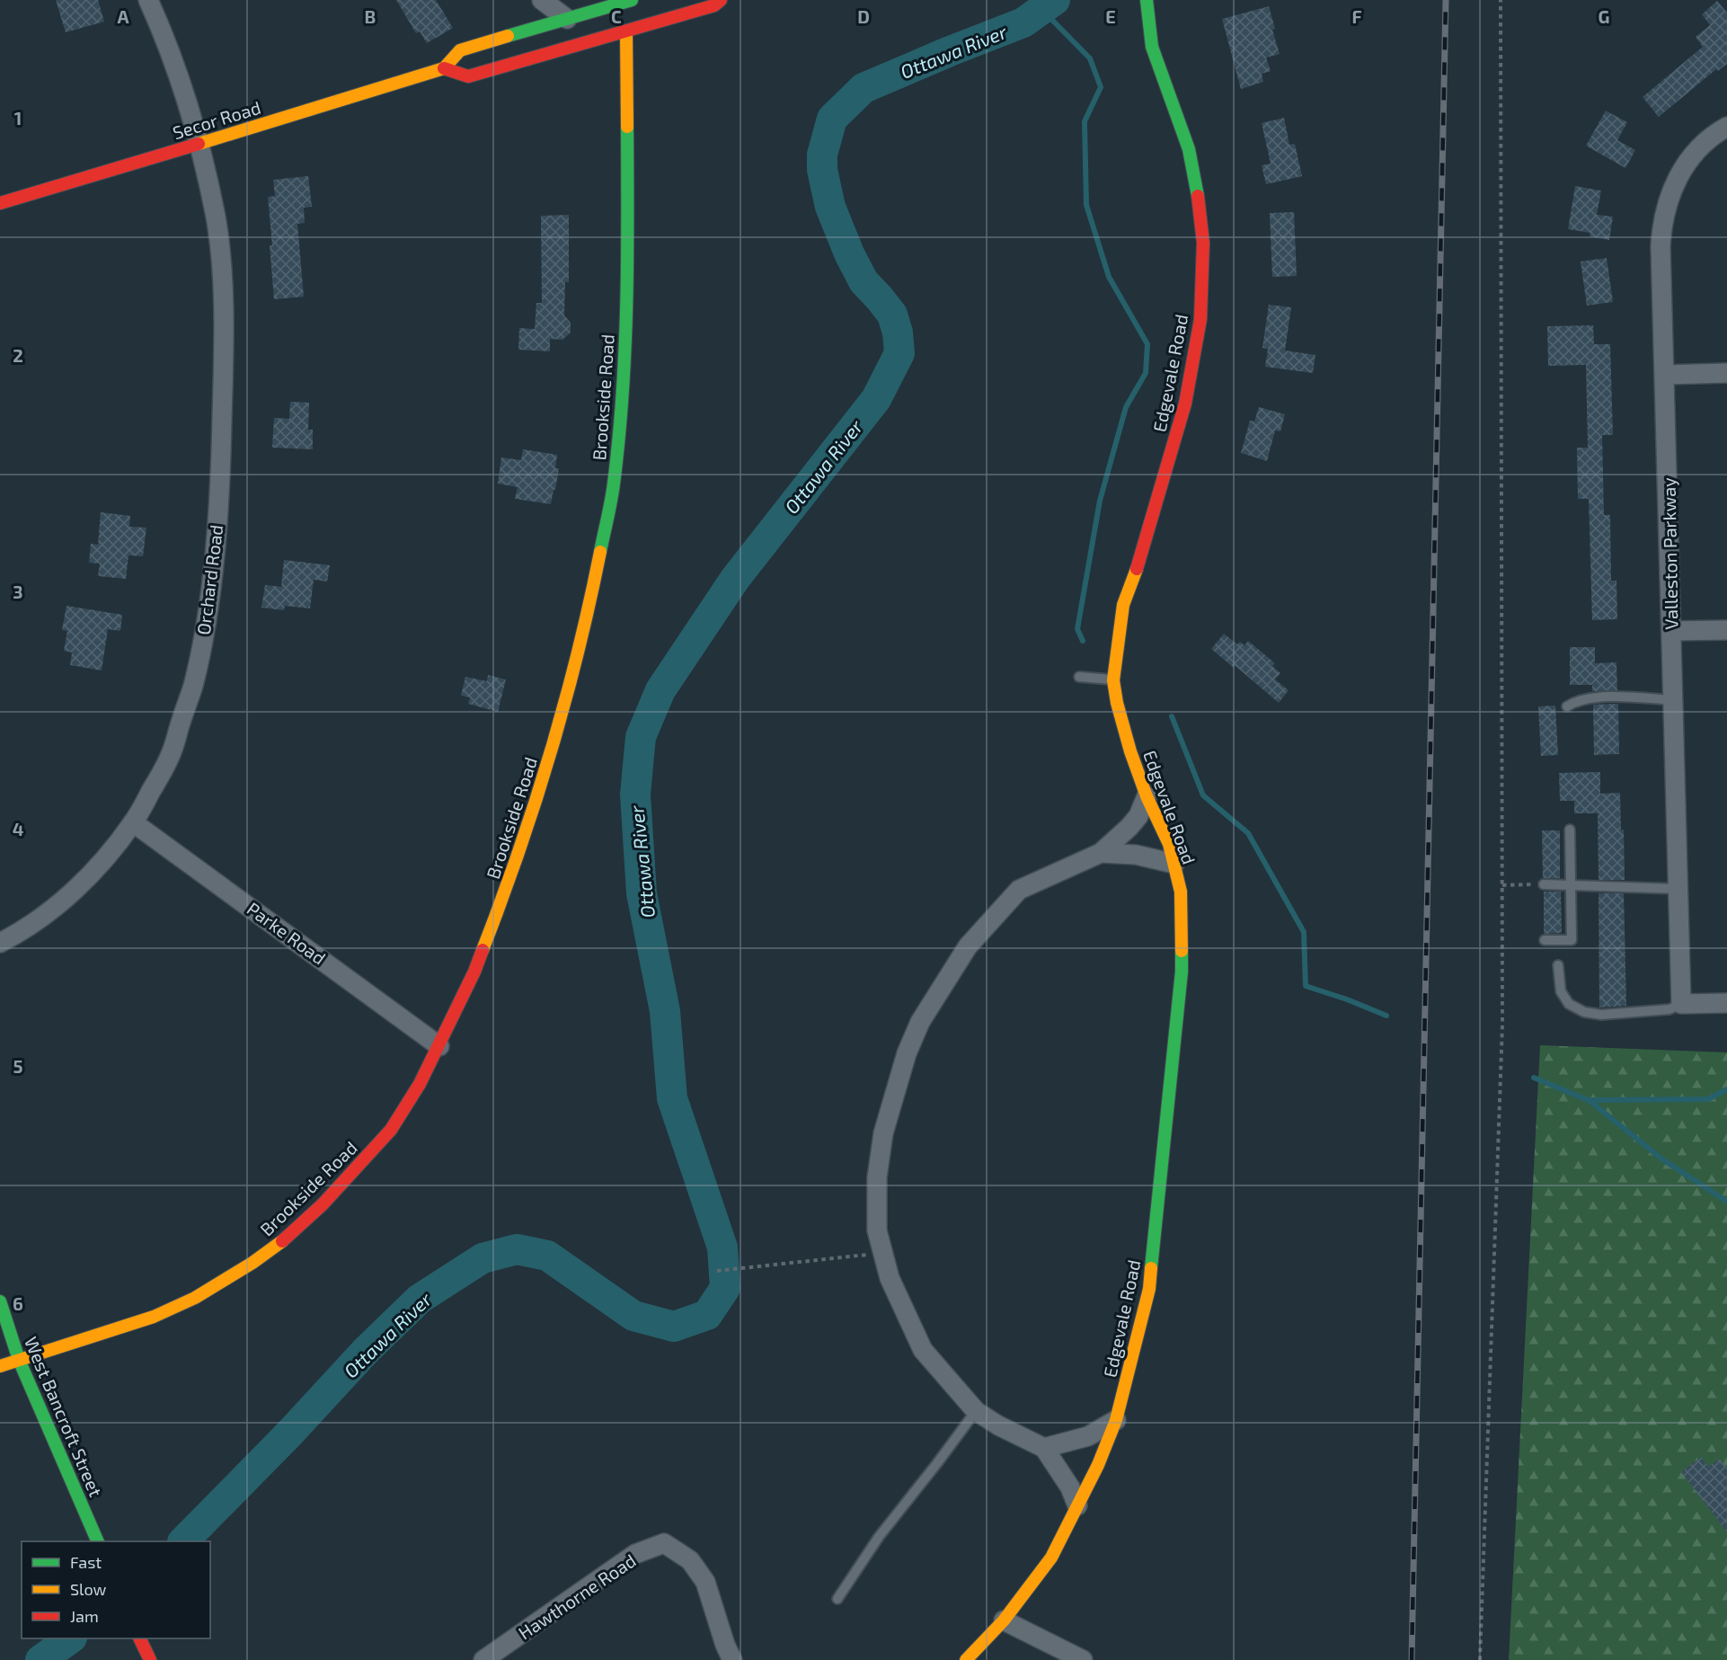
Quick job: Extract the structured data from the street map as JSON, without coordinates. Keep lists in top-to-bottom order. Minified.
{"streets":{"street":["Secor Road","Edgevale Road","Brookside Road","Valleston Parkway","Orchard Road","Parke Road","West Bancroft Street","Hawthorne Road"]},"crossings":[["Secor Road","Orchard Road"],["Brookside Road","Parke Road"],["Brookside Road","West Bancroft Street"],["Orchard Road","Parke Road"]],"water":["Ottawa River"],"legend":["Fast","Slow","Jam"],"grid":{"columns":["A","B","C","D","E","F","G"],"rows":["1","2","3","4","5","6"]}}
